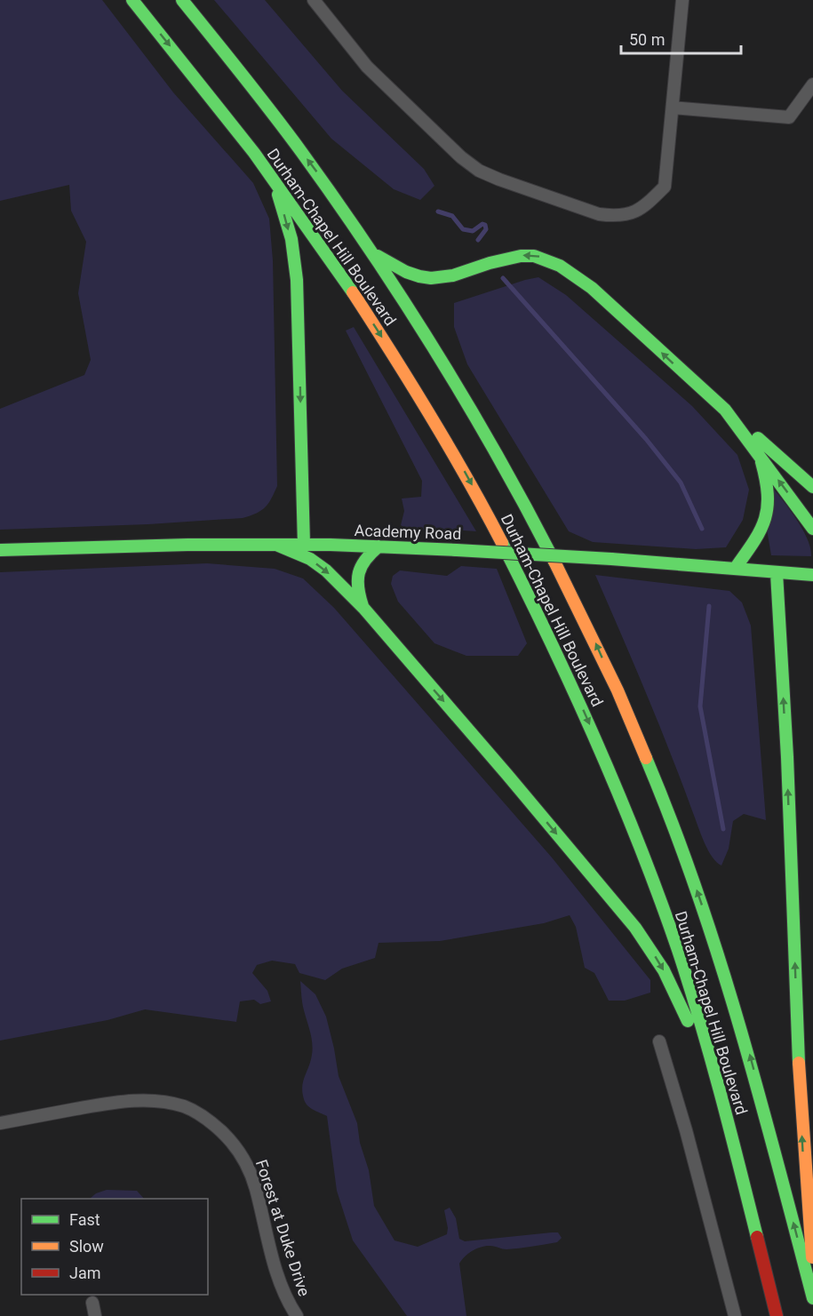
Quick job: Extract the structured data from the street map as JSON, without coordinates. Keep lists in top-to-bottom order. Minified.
{"streets":{"main road":["Durham-Chapel Hill Boulevard","Academy Road"],"street":["Forest at Duke Drive"]},"legend":["Fast","Slow","Jam"],"scale_bar":"50 m"}
